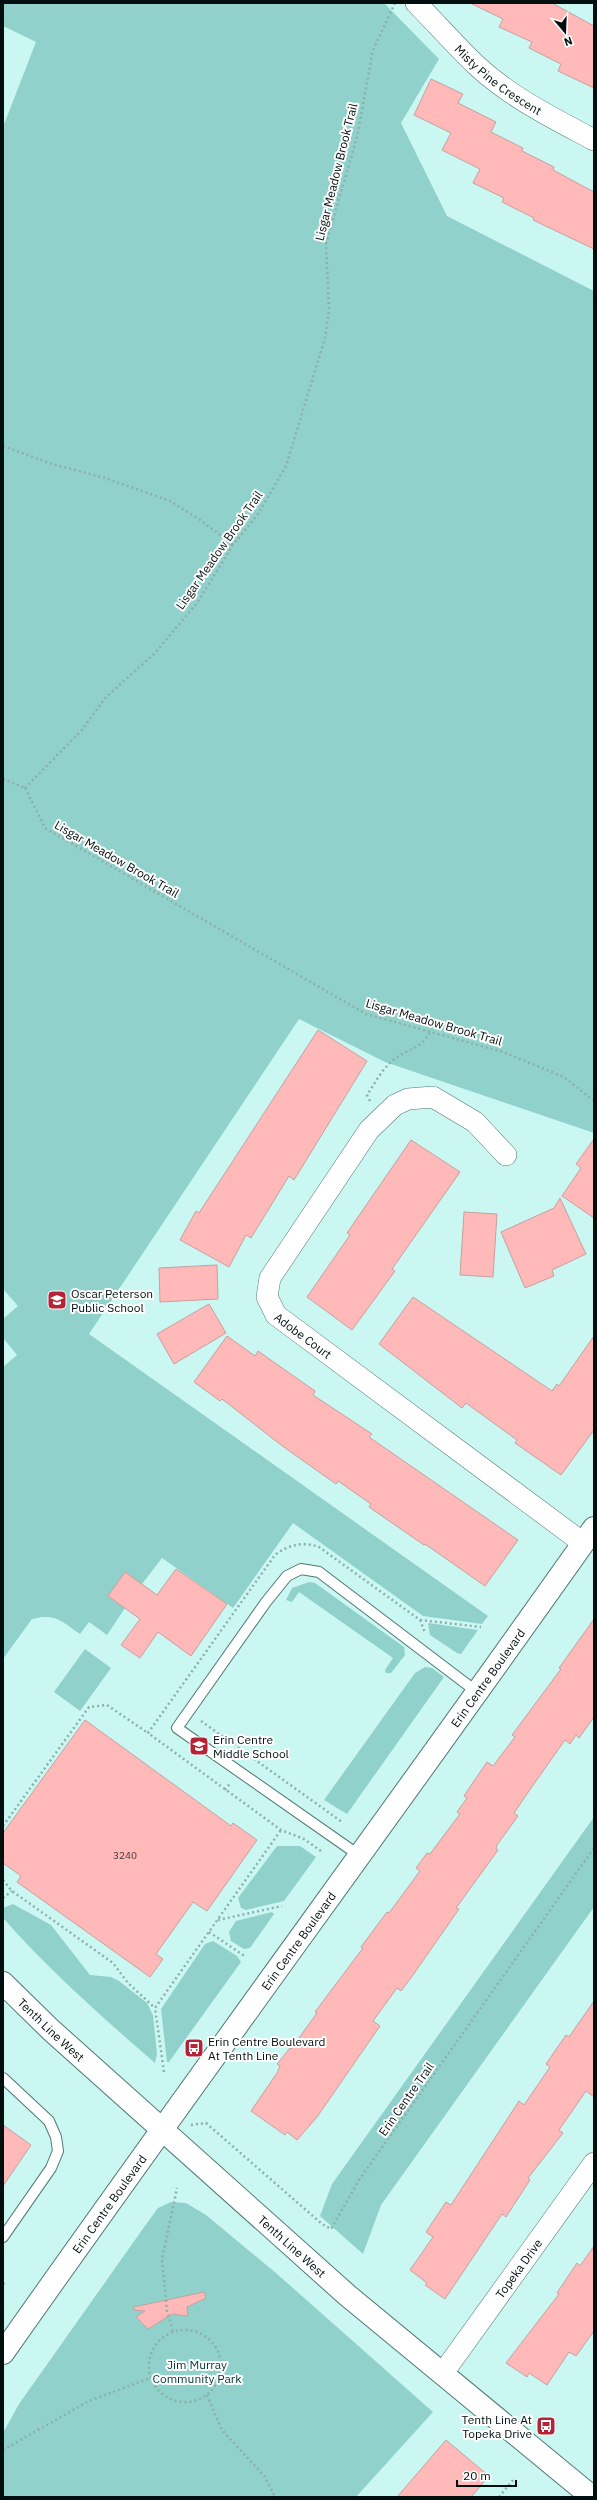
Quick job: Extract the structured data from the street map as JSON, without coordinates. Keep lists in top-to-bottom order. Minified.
{"streets":{"street":["Misty Pine Crescent","Adobe Court","Erin Centre Boulevard","Tenth Line West","Topeka Drive"],"path":["Lisgar Meadow Brook Trail","Erin Centre Trail"]},"crossings":[["Adobe Court","Erin Centre Boulevard"],["Erin Centre Boulevard","Tenth Line West"],["Tenth Line West","Topeka Drive"]],"parks":["Jim Murray Community Park"],"places":{"school or university":["Oscar Peterson Public School","Erin Centre Middle School"],"bus stop":["Erin Centre Boulevard At Tenth Line","Tenth Line At Topeka Drive"]},"house_numbers":["3240"],"scale_bar":"20 m","north":"bottom"}
